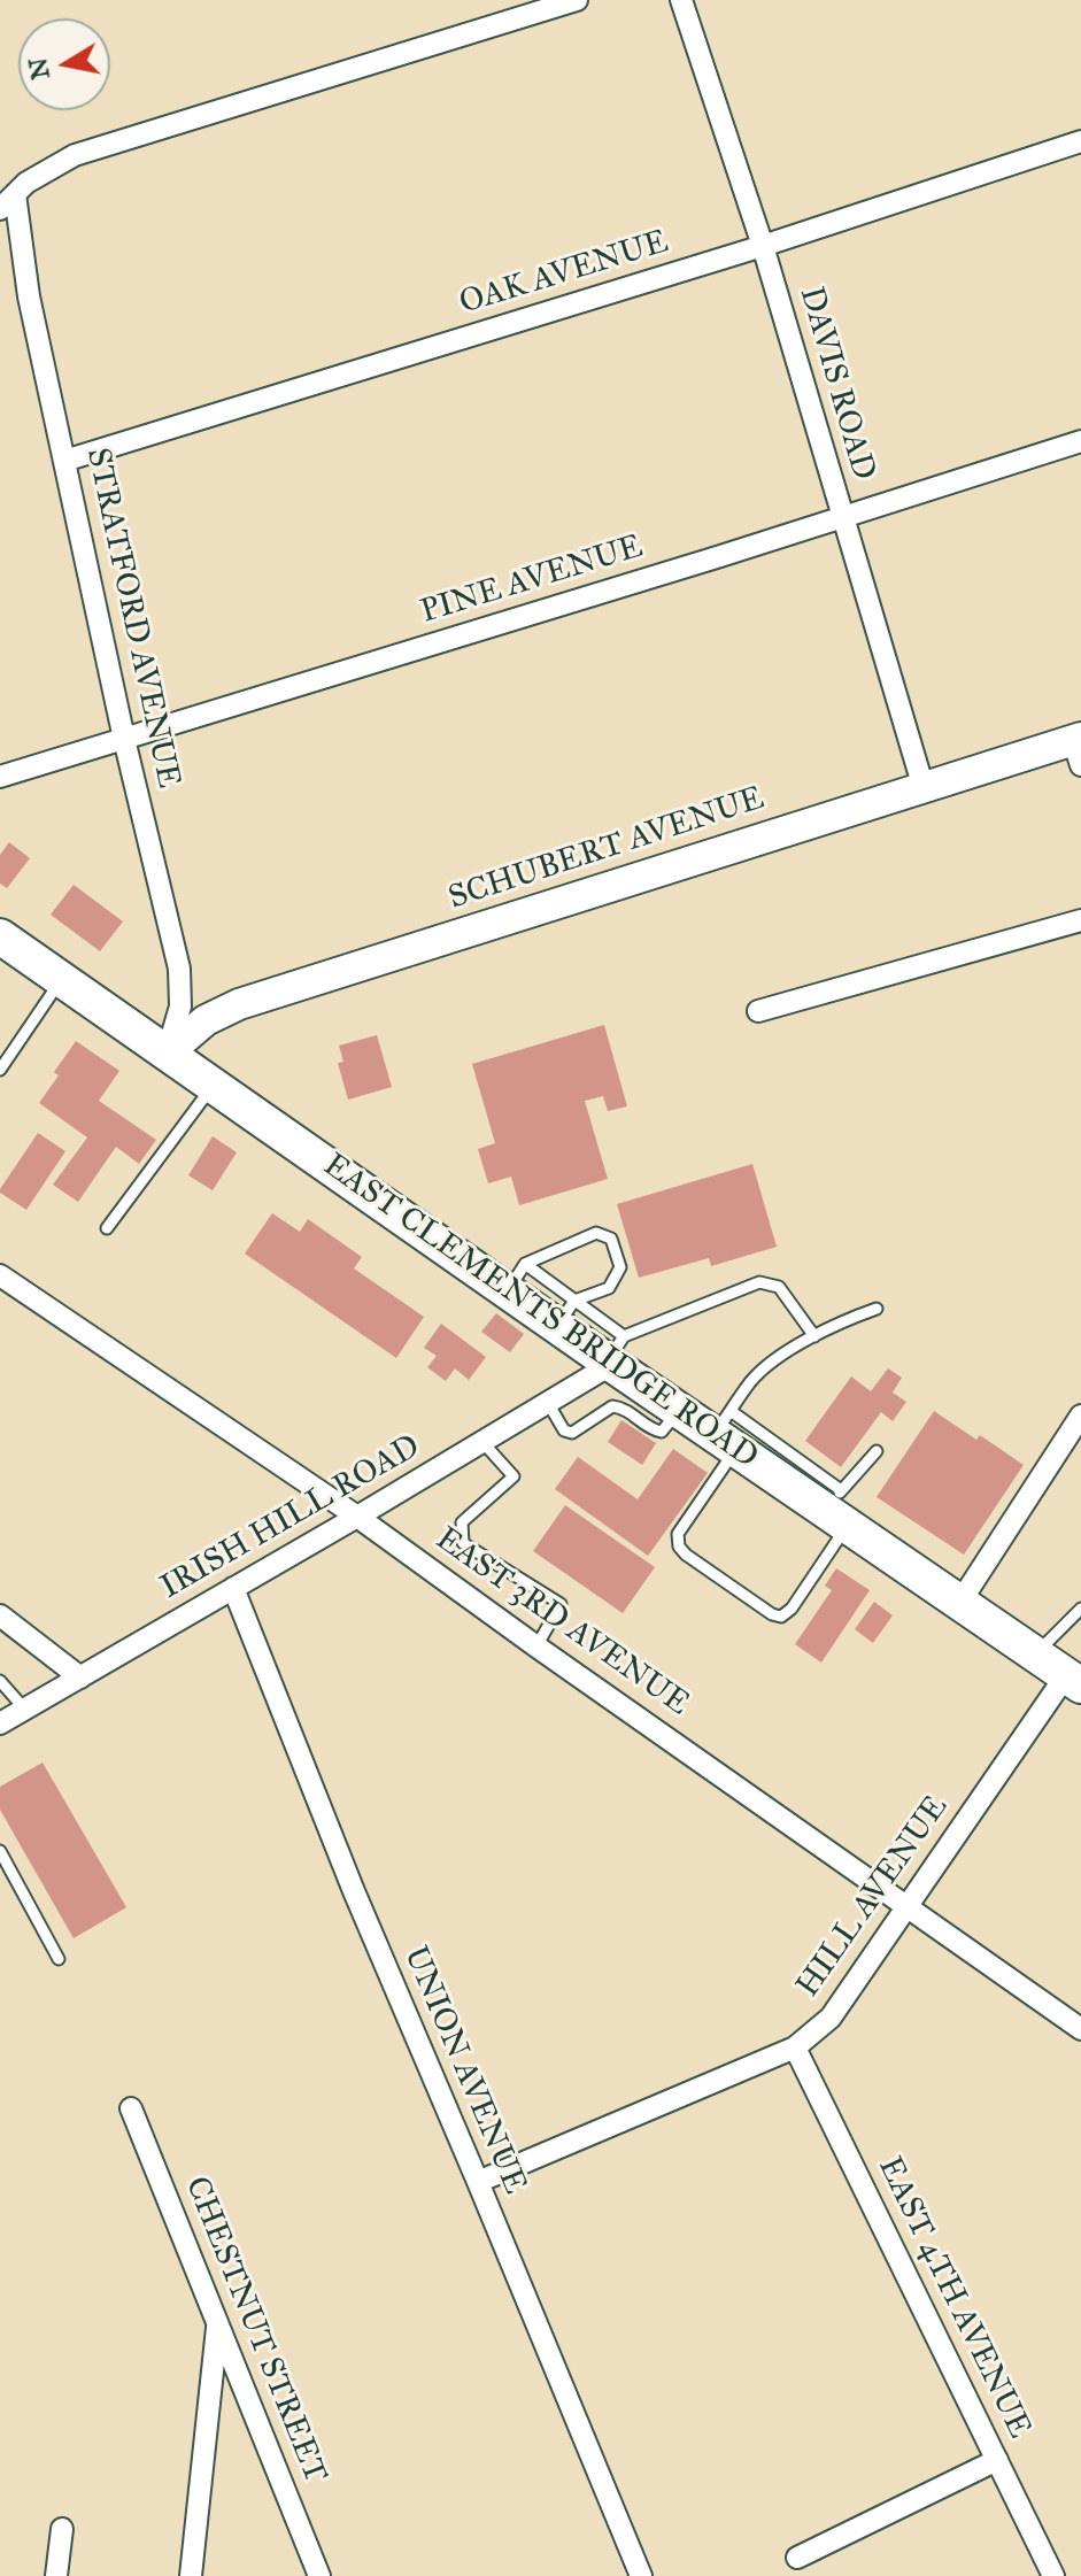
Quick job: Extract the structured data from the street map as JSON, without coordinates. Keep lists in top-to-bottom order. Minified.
{"streets":{"main road":["EAST CLEMENTS BRIDGE ROAD"],"street":["OAK AVENUE","DAVIS ROAD","PINE AVENUE","STRATFORD AVENUE","SCHUBERT AVENUE","IRISH HILL ROAD","EAST 3RD AVENUE","HILL AVENUE","UNION AVENUE","EAST 4TH AVENUE","CHESTNUT STREET"]},"crossings":[["OAK AVENUE","DAVIS ROAD"],["OAK AVENUE","STRATFORD AVENUE"],["DAVIS ROAD","PINE AVENUE"],["DAVIS ROAD","SCHUBERT AVENUE"],["PINE AVENUE","STRATFORD AVENUE"],["STRATFORD AVENUE","SCHUBERT AVENUE"],["STRATFORD AVENUE","EAST CLEMENTS BRIDGE ROAD"],["SCHUBERT AVENUE","EAST CLEMENTS BRIDGE ROAD"],["EAST CLEMENTS BRIDGE ROAD","IRISH HILL ROAD"],["EAST CLEMENTS BRIDGE ROAD","HILL AVENUE"],["IRISH HILL ROAD","EAST 3RD AVENUE"],["IRISH HILL ROAD","UNION AVENUE"],["EAST 3RD AVENUE","HILL AVENUE"],["HILL AVENUE","UNION AVENUE"],["HILL AVENUE","EAST 4TH AVENUE"]],"north":"left"}
